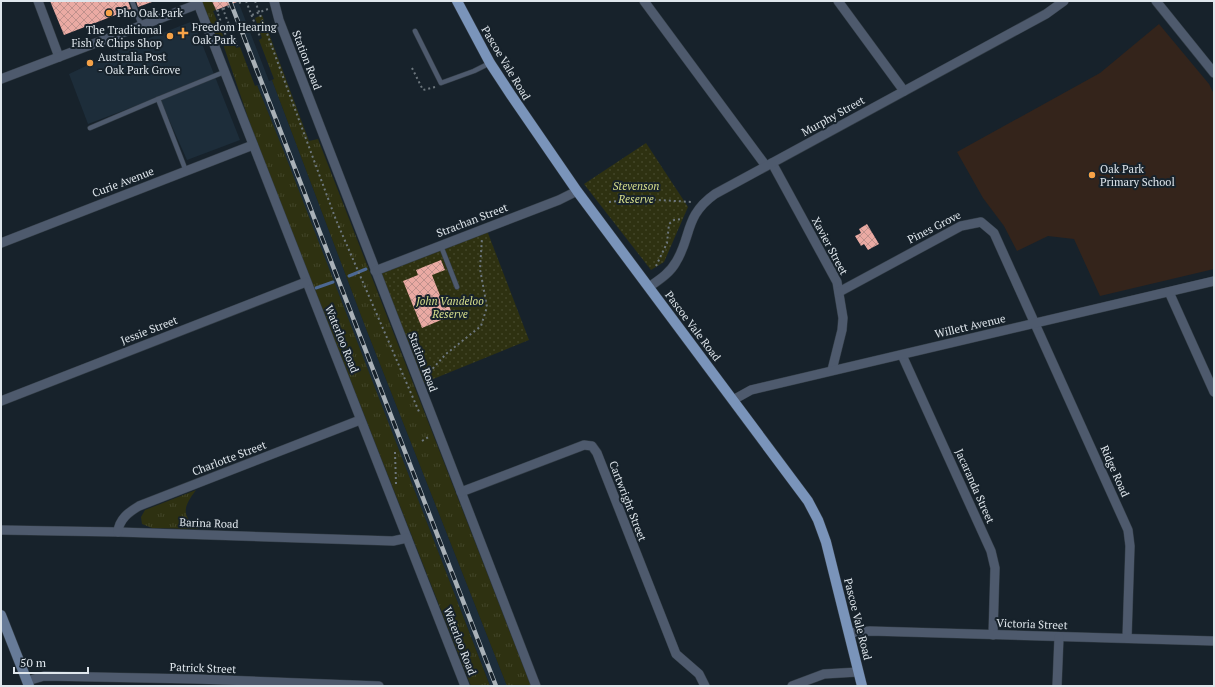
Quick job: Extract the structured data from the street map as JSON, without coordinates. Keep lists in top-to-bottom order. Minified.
{"streets":{"main road":["Pascoe Vale Road"],"street":["Station Road","Murphy Street","Curie Avenue","Strachan Street","Pines Grove","Xavier Street","Willett Avenue","Jessie Street","Waterloo Road","Charlotte Street","Ridge Road","Jacaranda Street","Cartwright Street","Barina Road","Victoria Street","Patrick Street"]},"crossings":[["Station Road","Strachan Street"],["Station Road","Cartwright Street"],["Pascoe Vale Road","Murphy Street"],["Pascoe Vale Road","Strachan Street"],["Pascoe Vale Road","Willett Avenue"],["Pascoe Vale Road","Victoria Street"],["Murphy Street","Xavier Street"],["Curie Avenue","Waterloo Road"],["Pines Grove","Xavier Street"],["Pines Grove","Willett Avenue"],["Pines Grove","Ridge Road"],["Xavier Street","Willett Avenue"],["Willett Avenue","Ridge Road"],["Willett Avenue","Jacaranda Street"],["Jessie Street","Waterloo Road"],["Waterloo Road","Charlotte Street"],["Waterloo Road","Barina Road"],["Charlotte Street","Barina Road"],["Ridge Road","Victoria Street"],["Jacaranda Street","Victoria Street"]],"parks":["Stevenson Reserve","John Vandeloo Reserve"],"places":{"other":["Pho Oak Park","The Traditional Fish & Chips Shop","Australia Post - Oak Park Grove","Oak Park Primary School"],"health":["Freedom Hearing Oak Park"]},"scale_bar":"50 m"}
